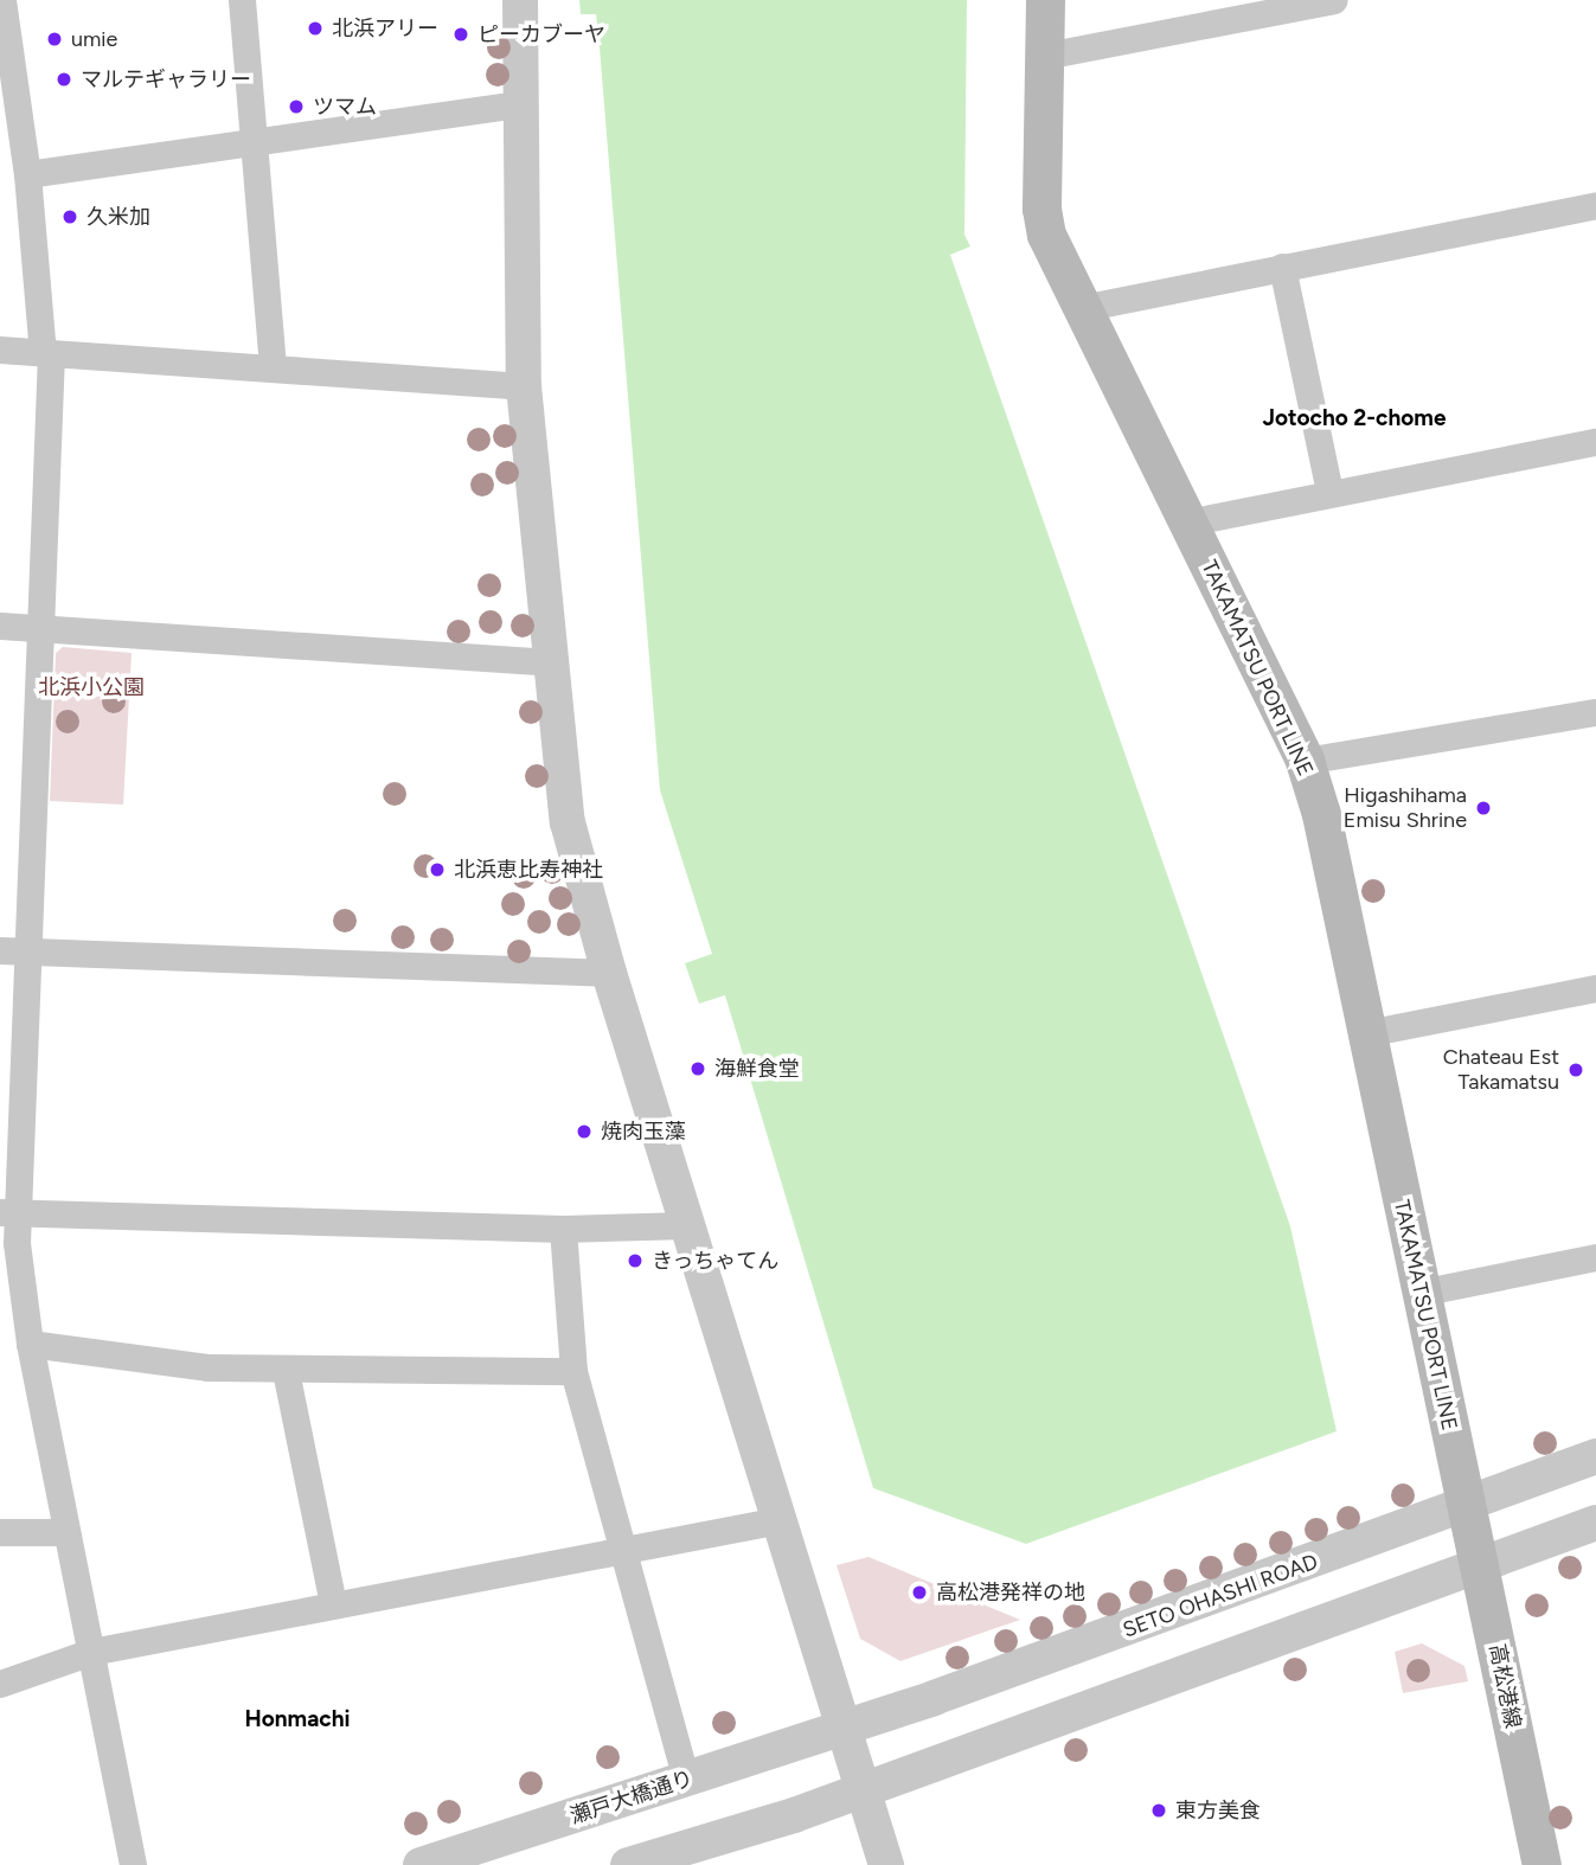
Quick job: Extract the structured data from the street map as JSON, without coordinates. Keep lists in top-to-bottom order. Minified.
{"streets":{"main road":["TAKAMATSU PORT LINE","高松港線"],"street":["SETO OHASHI ROAD","瀬戸大橋通り"]},"crossings":[["TAKAMATSU PORT LINE","SETO OHASHI ROAD"],["TAKAMATSU PORT LINE","高松港線"],["SETO OHASHI ROAD","高松港線"],["SETO OHASHI ROAD","瀬戸大橋通り"]],"districts":["Jotocho 2-chome","Honmachi"],"parks":["北浜小公園"],"places":["北浜アリー","ピーカブーヤ","umie","マルテギャラリー","ツマム","久米加","Higashihama Emisu Shrine","北浜恵比寿神社","海鮮食堂","Chateau Est Takamatsu","焼肉玉藻","きっちゃてん","高松港発祥の地","東方美食"]}
